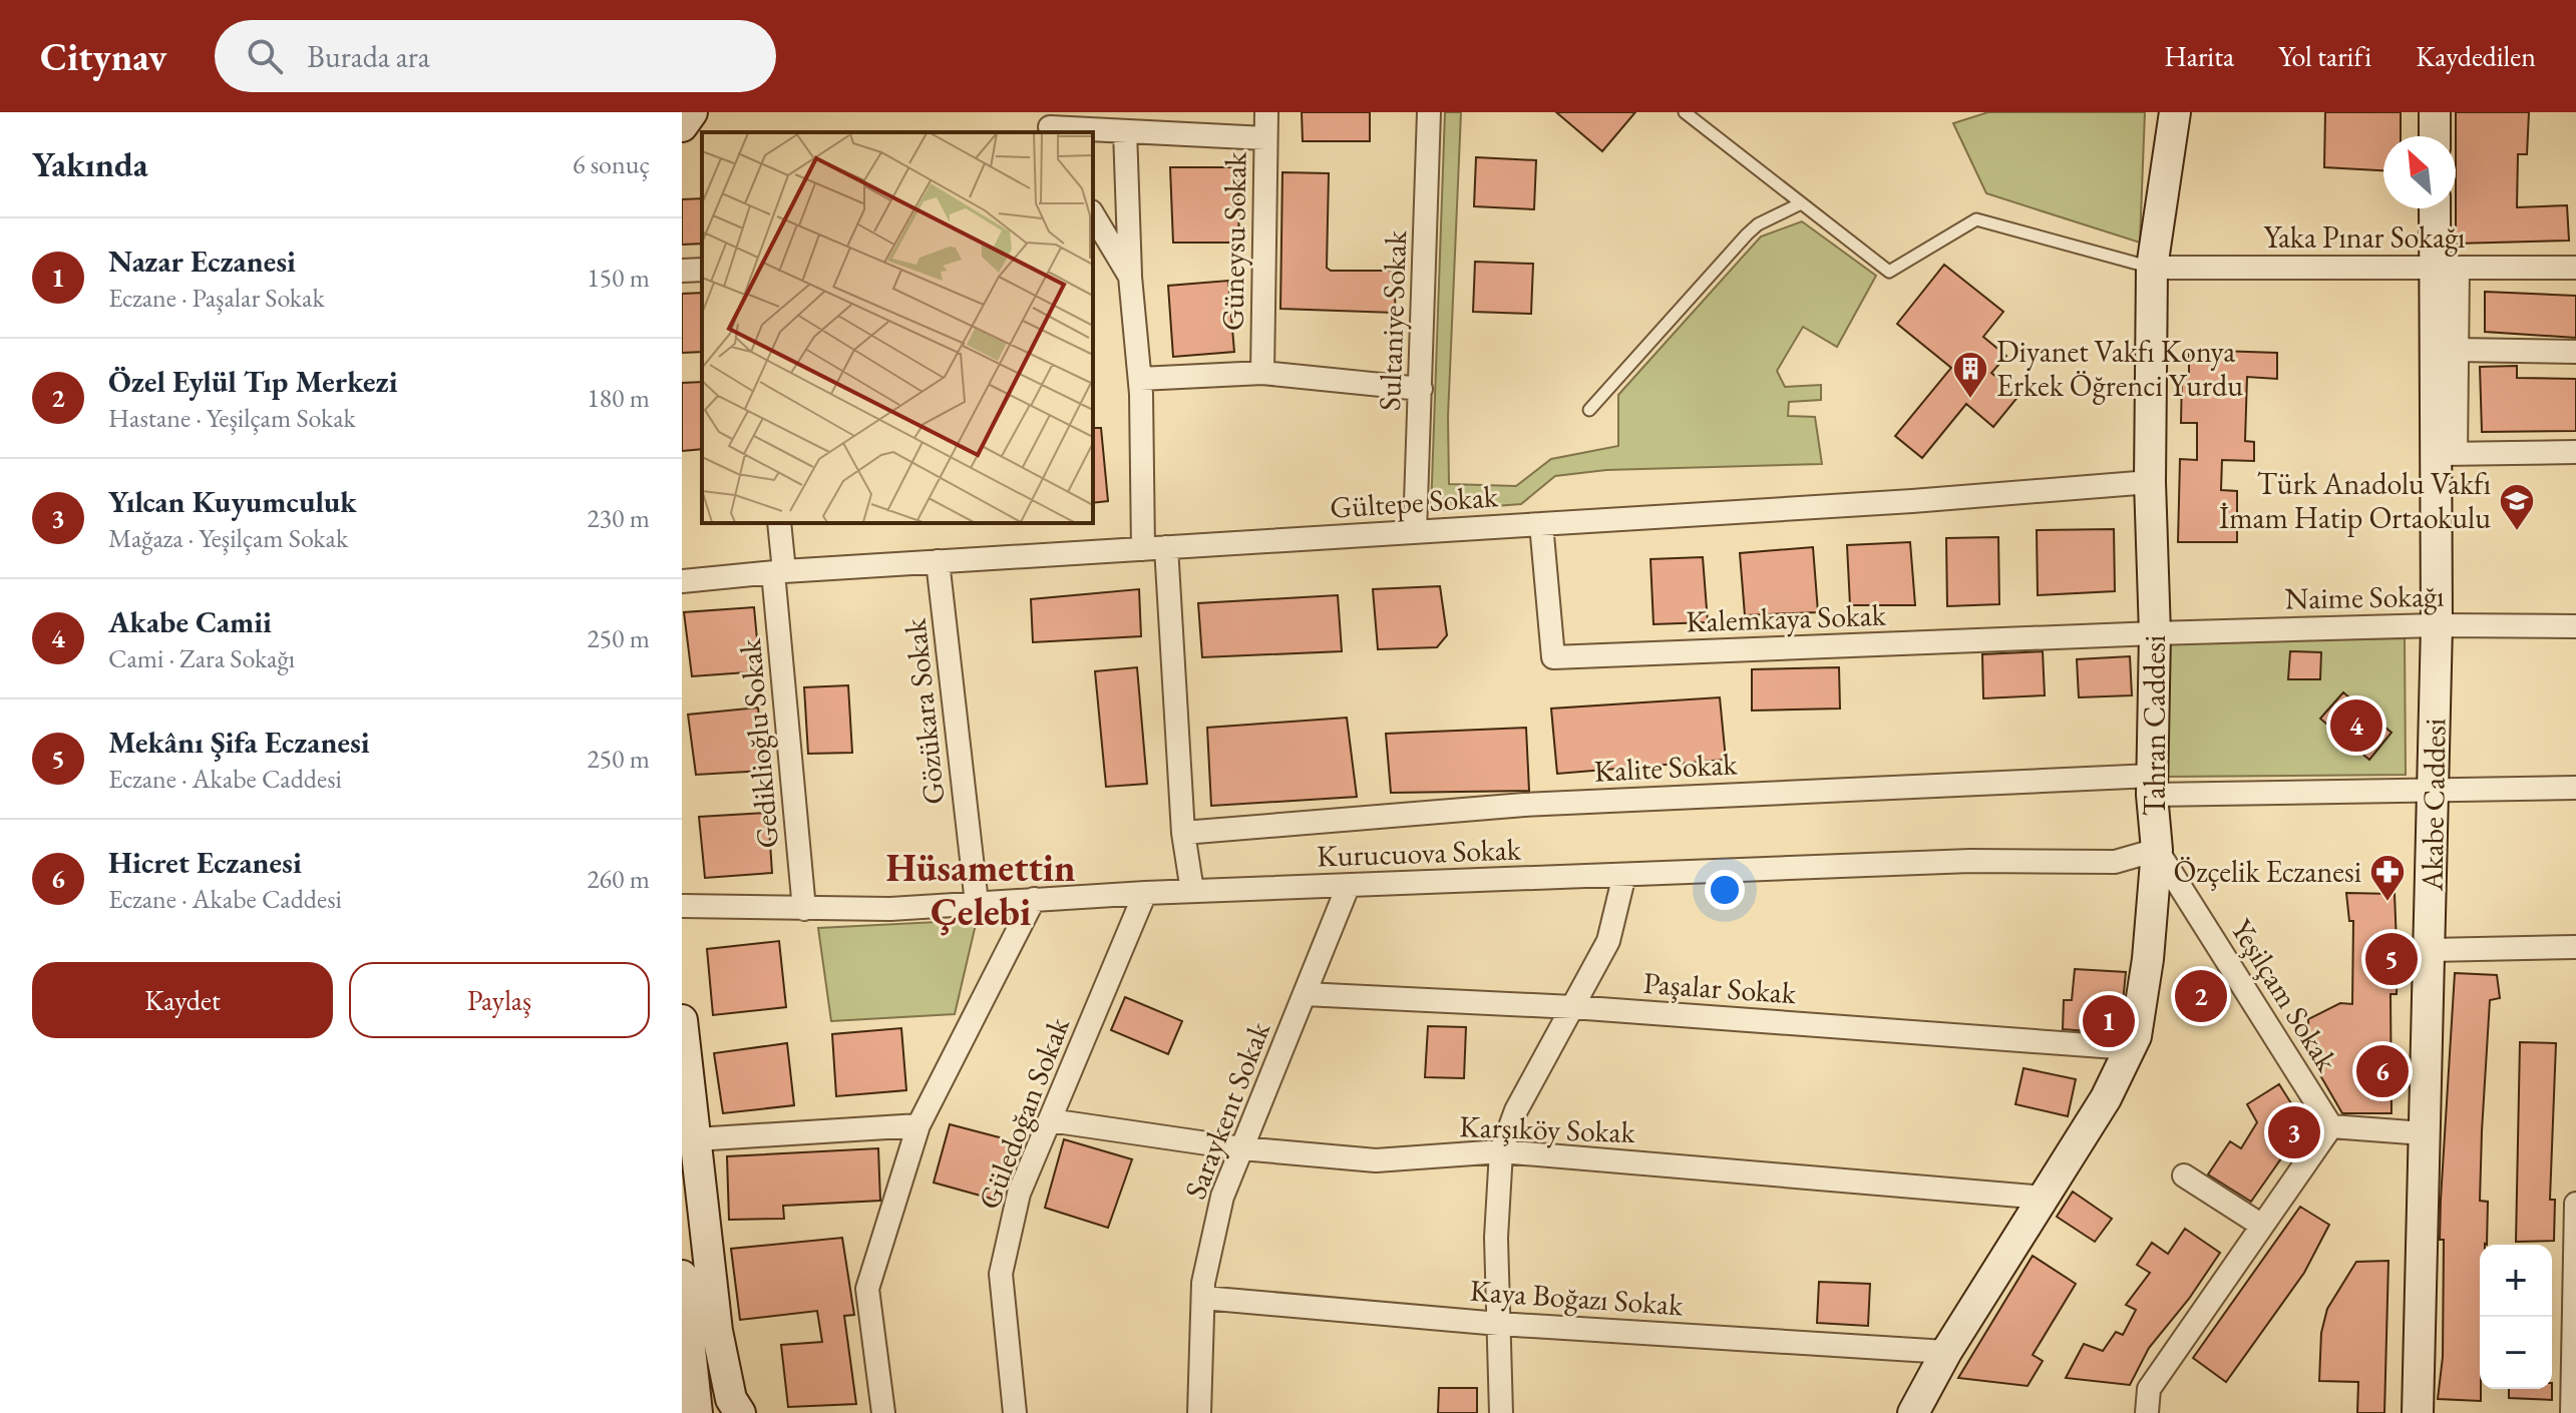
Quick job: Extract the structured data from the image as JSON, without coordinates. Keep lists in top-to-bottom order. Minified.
{"streets":{"street":["Yaka Pınar Sokağı","Güneysu Sokak","Sultaniye Sokak","Gültepe Sokak","Naime Sokağı","Kalemkaya Sokak","Gözükara Sokak","Tahran Caddesi","Gediklioğlu Sokak","Kalite Sokak","Akabe Caddesi","Kurucuova Sokak","Paşalar Sokak","Yeşilçam Sokak","Saraykent Sokak","Güledoğan Sokak","Karşıköy Sokak","Kaya Boğazı Sokak"]},"crossings":[["Yaka Pınar Sokağı","Tahran Caddesi"],["Yaka Pınar Sokağı","Akabe Caddesi"],["Sultaniye Sokak","Gültepe Sokak"],["Gültepe Sokak","Kalemkaya Sokak"],["Gültepe Sokak","Gözükara Sokak"],["Gültepe Sokak","Tahran Caddesi"],["Gültepe Sokak","Gediklioğlu Sokak"],["Naime Sokağı","Kalemkaya Sokak"],["Naime Sokağı","Tahran Caddesi"],["Naime Sokağı","Akabe Caddesi"],["Kalemkaya Sokak","Tahran Caddesi"],["Gözükara Sokak","Kurucuova Sokak"],["Tahran Caddesi","Kalite Sokak"],["Tahran Caddesi","Kurucuova Sokak"],["Tahran Caddesi","Paşalar Sokak"],["Tahran Caddesi","Yeşilçam Sokak"],["Tahran Caddesi","Karşıköy Sokak"],["Tahran Caddesi","Kaya Boğazı Sokak"],["Gediklioğlu Sokak","Kurucuova Sokak"],["Kalite Sokak","Akabe Caddesi"],["Kurucuova Sokak","Yeşilçam Sokak"],["Kurucuova Sokak","Saraykent Sokak"],["Kurucuova Sokak","Güledoğan Sokak"],["Paşalar Sokak","Saraykent Sokak"],["Saraykent Sokak","Karşıköy Sokak"],["Saraykent Sokak","Kaya Boğazı Sokak"],["Güledoğan Sokak","Karşıköy Sokak"]],"districts":["Hüsamettin Çelebi"],"places":{"building":["Diyanet Vakfı Konya Erkek Öğrenci Yurdu"],"school or university":["Türk Anadolu Vakfı İmam Hatip Ortaokulu"],"pharmacy":["Özçelik Eczanesi"]},"north":"top left","page":{"header":"Citynav","search":"Burada ara","nav":["Harita","Yol tarifi","Kaydedilen"],"heading":["Yakında","6 sonuç"],"list":[{"mark":"1","name":"Nazar Eczanesi","note":"Eczane · Paşalar Sokak","value":"150 m"},{"mark":"2","name":"Özel Eylül Tıp Merkezi","note":"Hastane · Yeşilçam Sokak","value":"180 m"},{"mark":"3","name":"Yılcan Kuyumculuk","note":"Mağaza · Yeşilçam Sokak","value":"230 m"},{"mark":"4","name":"Akabe Camii","note":"Cami · Zara Sokağı","value":"250 m"},{"mark":"5","name":"Mekânı Şifa Eczanesi","note":"Eczane · Akabe Caddesi","value":"250 m"},{"mark":"6","name":"Hicret Eczanesi","note":"Eczane · Akabe Caddesi","value":"260 m"}],"pins":["4","5","2","1","6","3"],"buttons":["Kaydet","Paylaş"],"map_buttons":["+","−"]}}
